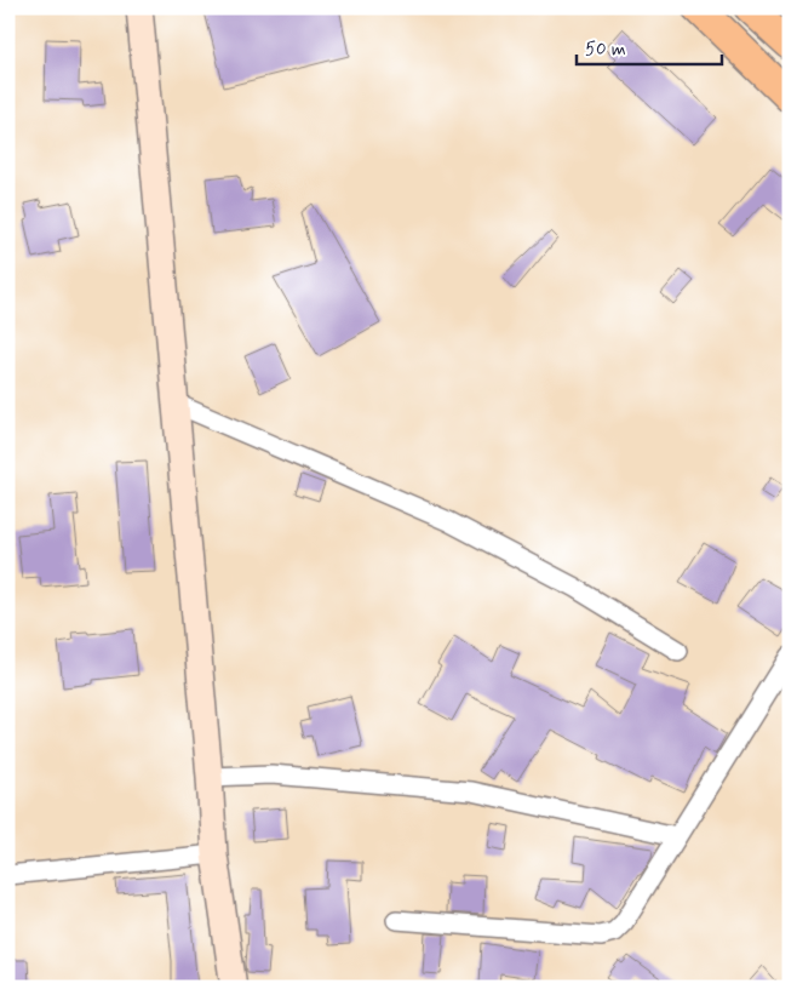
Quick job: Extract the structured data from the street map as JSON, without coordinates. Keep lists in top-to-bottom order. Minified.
{"scale_bar":"50 m"}
